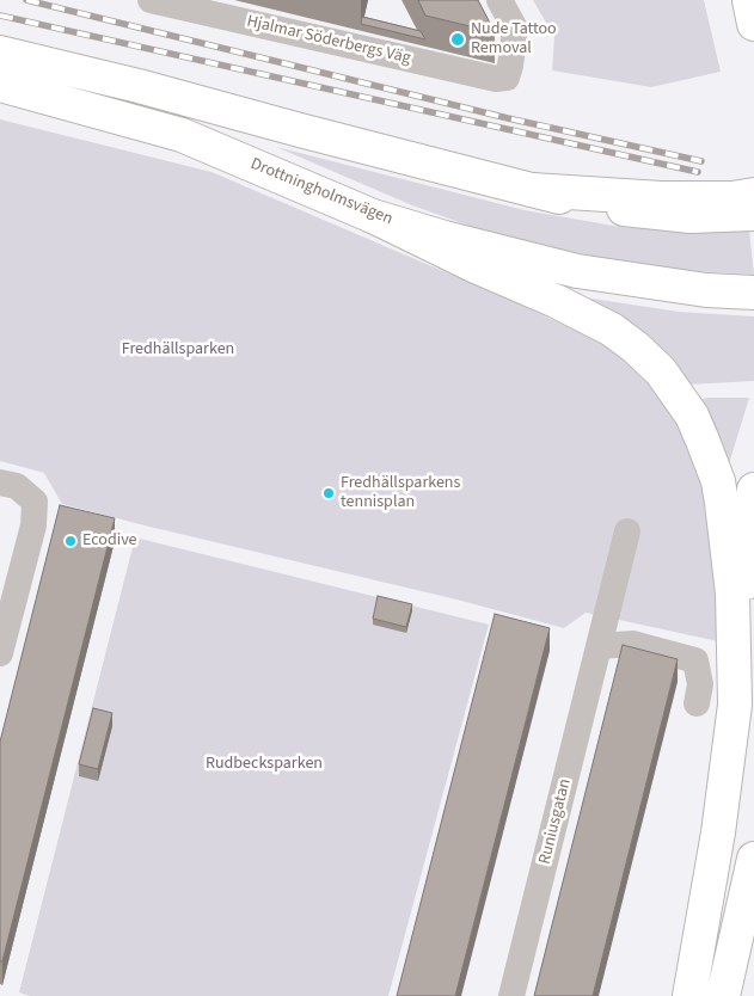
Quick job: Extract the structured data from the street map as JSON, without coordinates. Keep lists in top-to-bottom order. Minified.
{"streets":{"main road":["Drottningholmsvägen"],"street":["Hjalmar Söderbergs Väg","Runiusgatan"]},"parks":["Fredhällsparken","Rudbecksparken"],"places":["Nude Tattoo Removal","Fredhällsparkens tennisplan","Ecodive"]}
